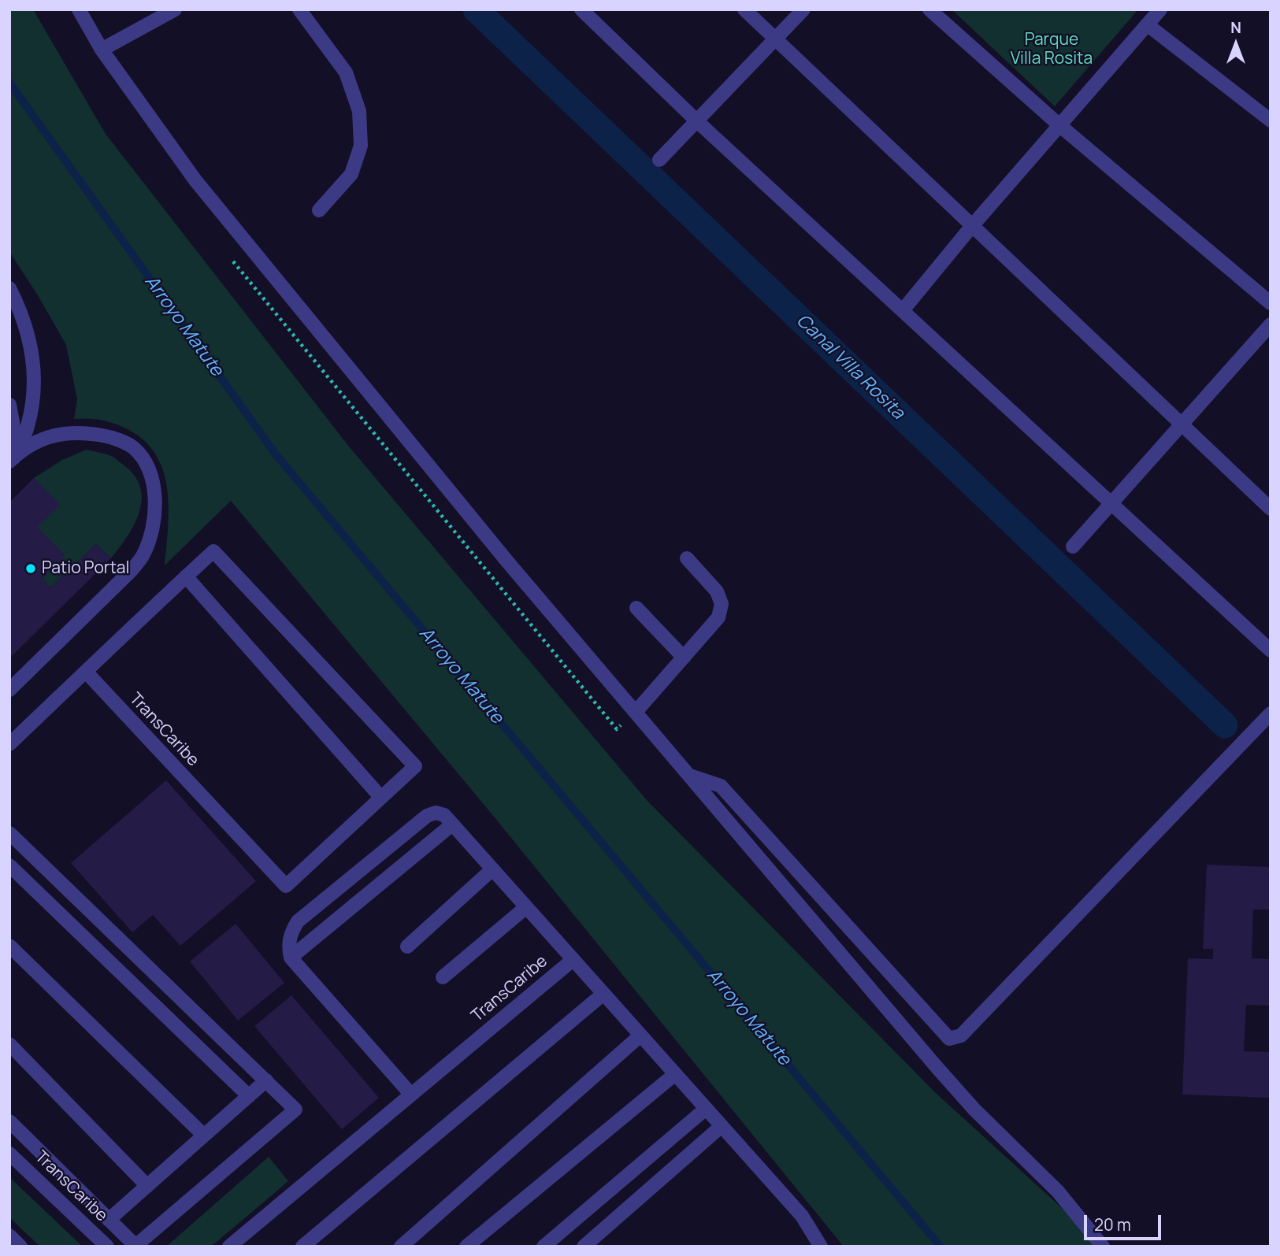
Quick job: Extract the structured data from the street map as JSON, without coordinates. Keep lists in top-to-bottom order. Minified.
{"streets":{"street":["TransCaribe"]},"water":["Arroyo Matute","Canal Villa Rosita"],"parks":["Parque Villa Rosita"],"places":["Patio Portal"],"scale_bar":"20 m","north":"top"}
